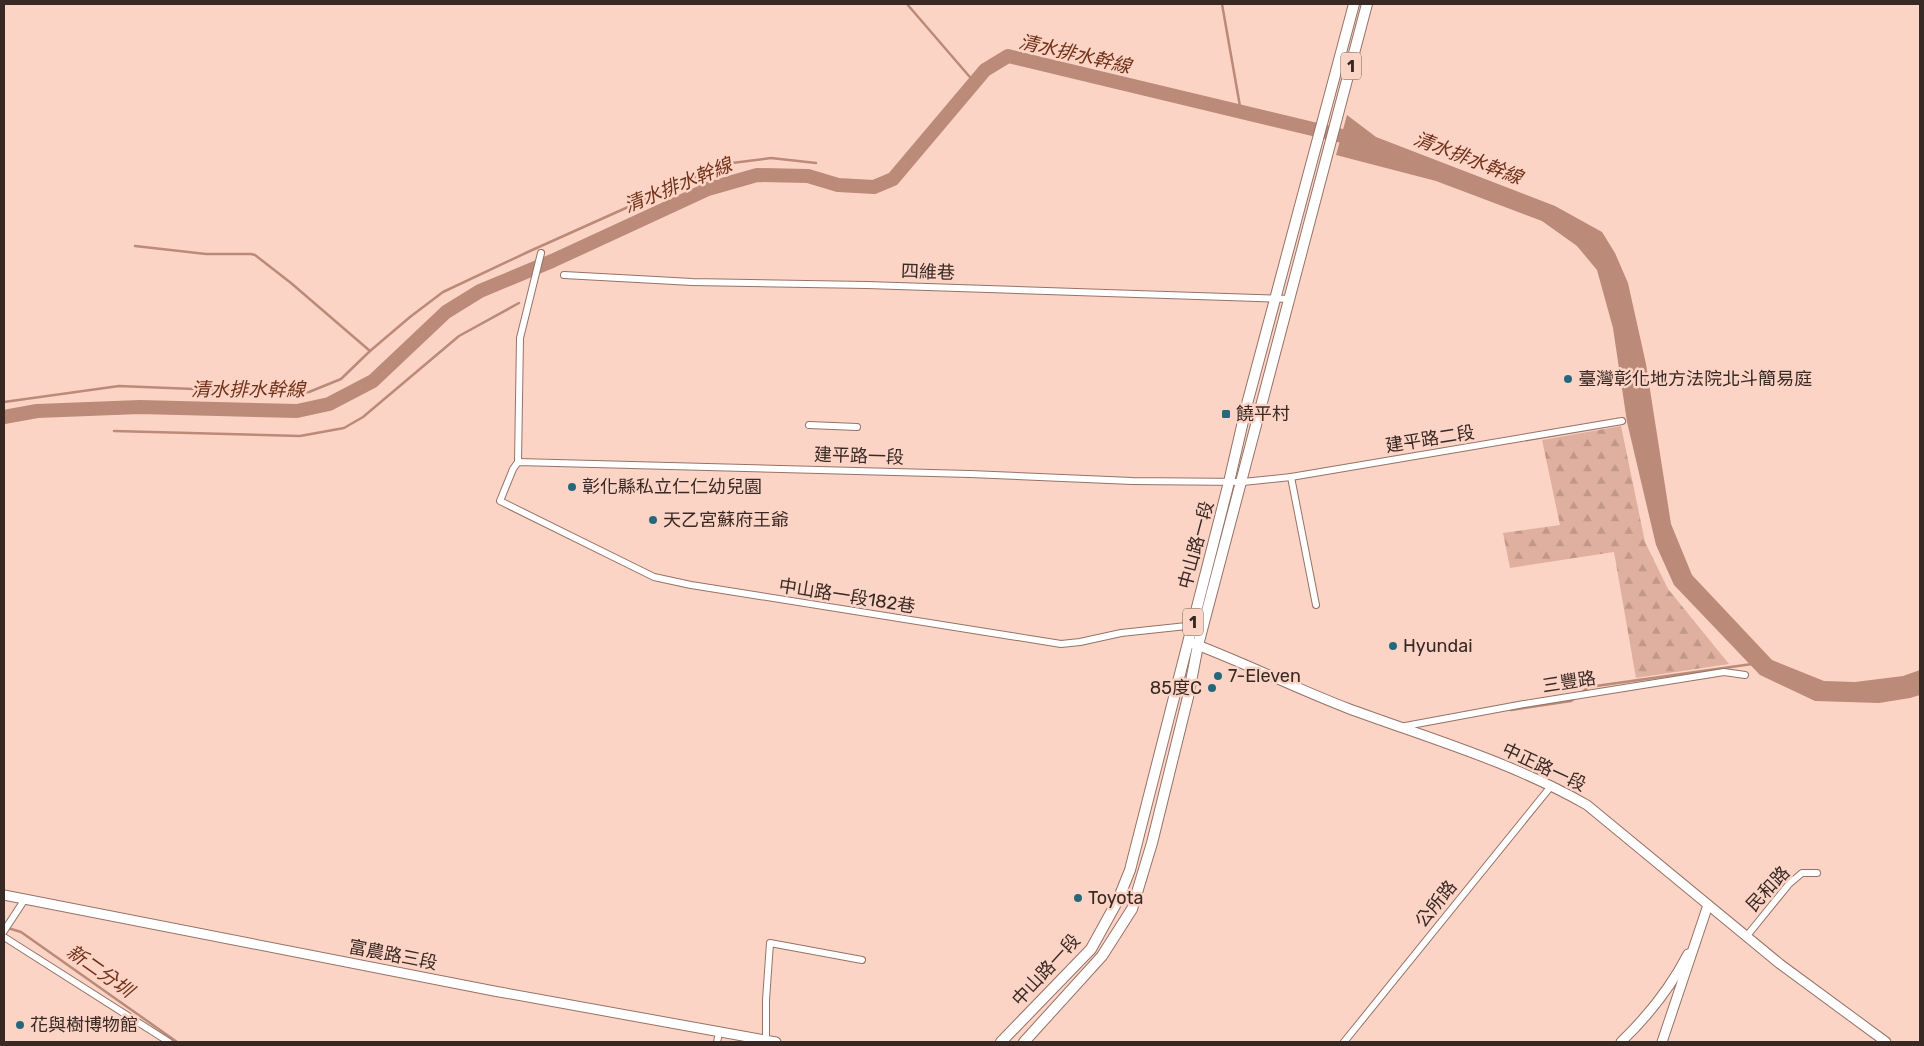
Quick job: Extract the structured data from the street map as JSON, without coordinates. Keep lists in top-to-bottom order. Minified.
{"streets":{"main road":["1","中山路一段"],"street":["四維巷","建平路二段","建平路一段","中山路一段182巷","三豐路","中正路一段","民和路","公所路","富農路三段"]},"crossings":[["四維巷","中山路一段"],["建平路二段","建平路一段"],["建平路二段","中山路一段"],["建平路一段","中山路一段"],["建平路一段","中山路一段182巷"],["中山路一段","中山路一段182巷"],["中山路一段","中正路一段"],["三豐路","中正路一段"],["中正路一段","民和路"],["中正路一段","公所路"]],"water":["清水排水幹線","新二分圳"],"places":{"other":["臺灣彰化地方法院北斗簡易庭","彰化縣私立仁仁幼兒園","天乙宮蘇府王爺","Hyundai","7-Eleven","85度C","Toyota","花與樹博物館"],"transit":["饒平村"]}}
